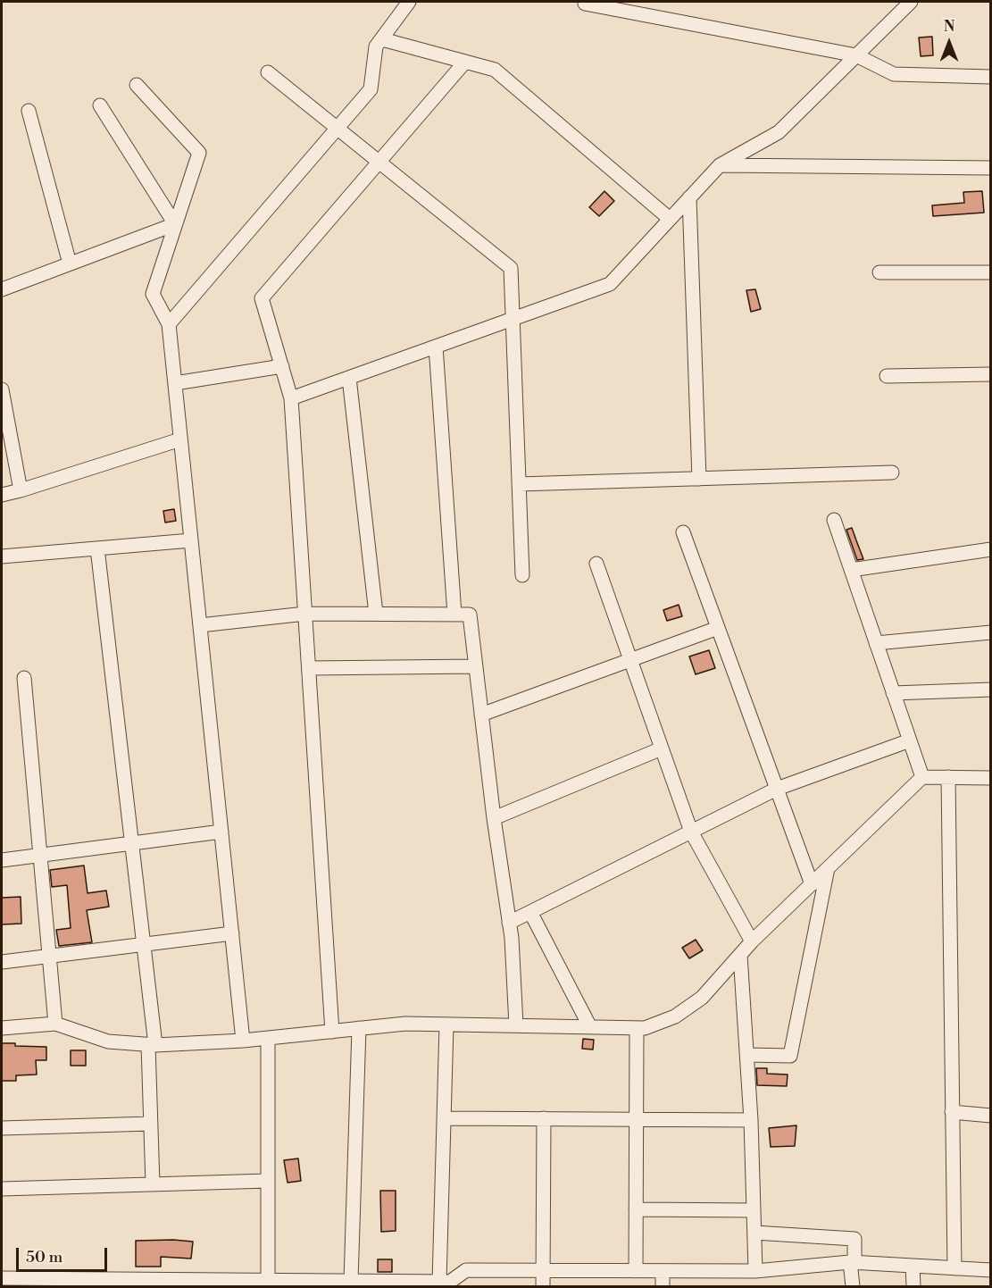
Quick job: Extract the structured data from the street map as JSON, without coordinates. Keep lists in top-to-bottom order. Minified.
{"scale_bar":"50 m","north":"top"}
